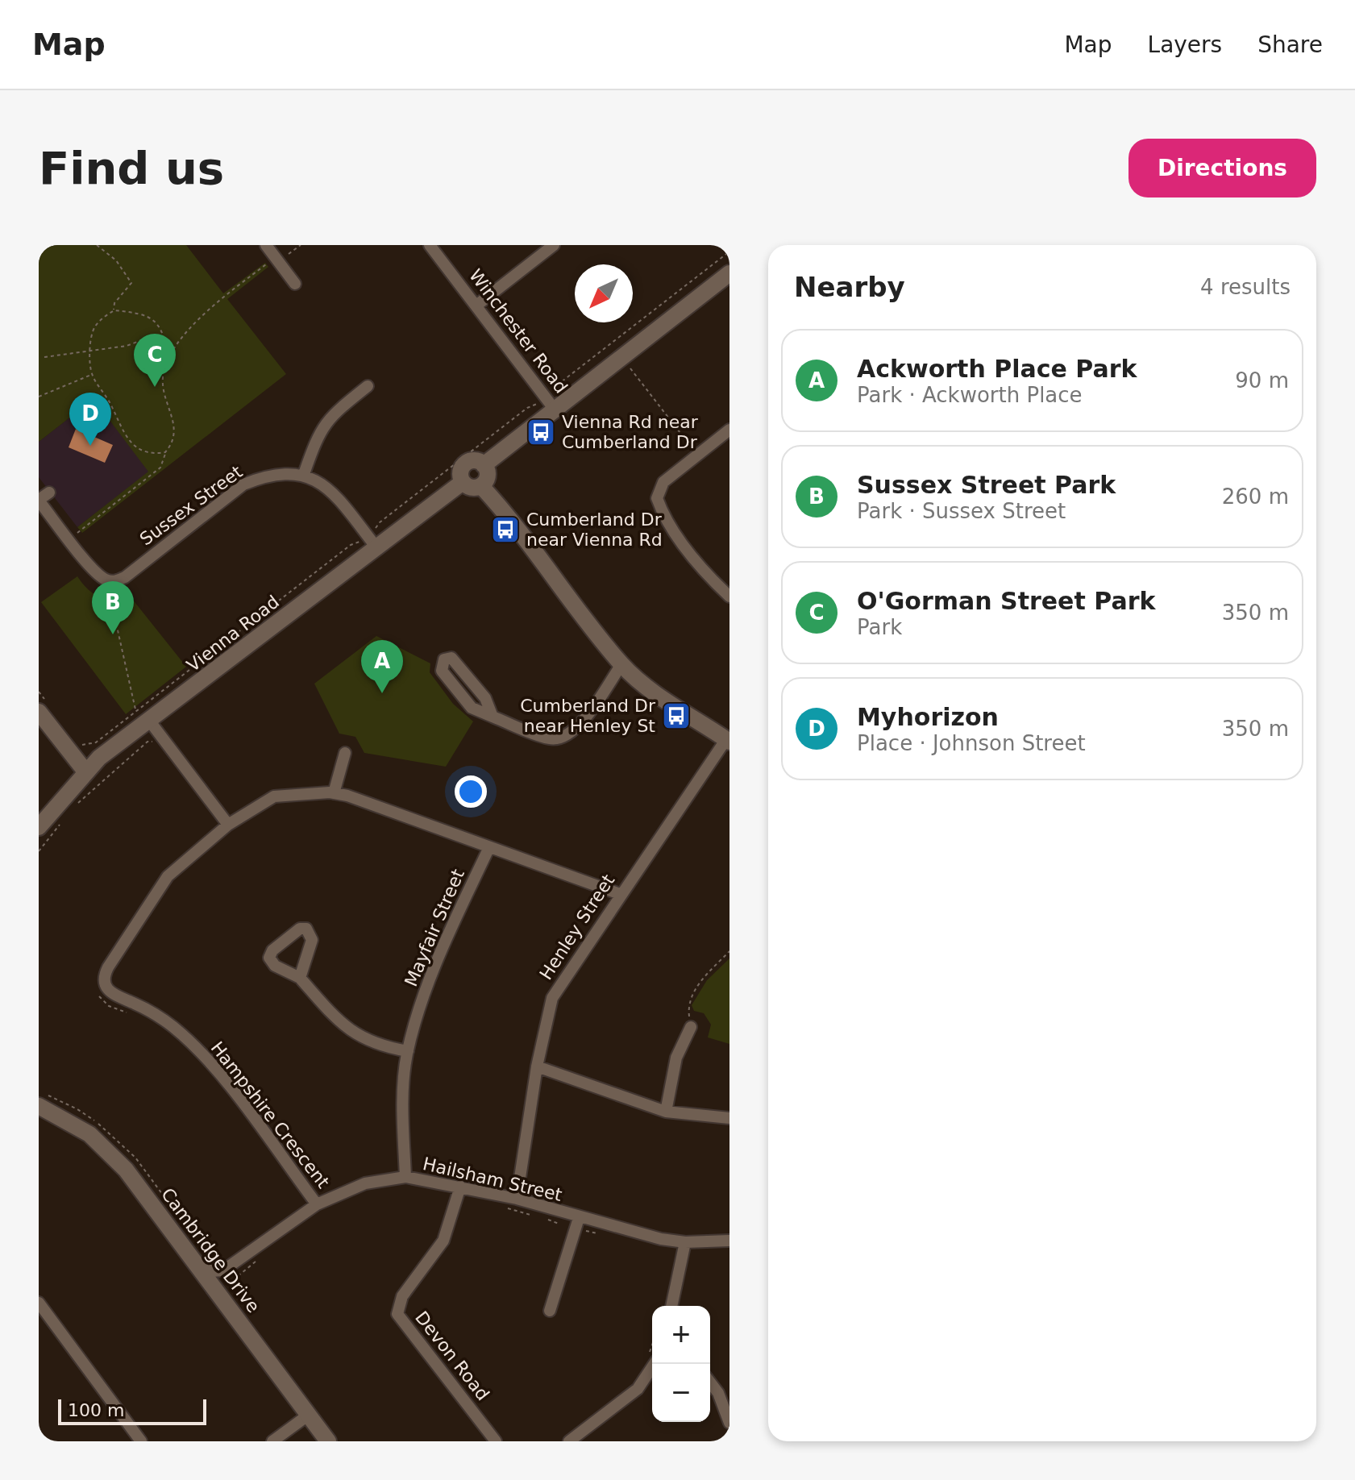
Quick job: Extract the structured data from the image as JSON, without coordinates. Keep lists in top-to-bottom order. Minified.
{"streets":{"main road":["Vienna Road","Cambridge Drive"],"street":["Winchester Road","Sussex Street","Henley Street","Mayfair Street","Hampshire Crescent","Hailsham Street","Devon Road"]},"crossings":[["Henley Street","Hampshire Crescent"],["Henley Street","Hailsham Street"],["Mayfair Street","Hampshire Crescent"],["Mayfair Street","Hailsham Street"],["Hampshire Crescent","Hailsham Street"],["Hailsham Street","Cambridge Drive"],["Hailsham Street","Devon Road"]],"places":{"bus stop":["Vienna Rd near Cumberland Dr","Cumberland Dr near Vienna Rd","Cumberland Dr near Henley St"]},"scale_bar":"100 m","north":"bottom left","page":{"header":"Map","nav":["Map","Layers","Share"],"buttons":"Directions","title":"Find us","heading":["Nearby","4 results"],"list":[{"mark":"A","name":"Ackworth Place Park","note":"Park · Ackworth Place","value":"90 m"},{"mark":"B","name":"Sussex Street Park","note":"Park · Sussex Street","value":"260 m"},{"mark":"C","name":"O'Gorman Street Park","note":"Park","value":"350 m"},{"mark":"D","name":"Myhorizon","note":"Place · Johnson Street","value":"350 m"}],"pins":["C","D","B","A"],"map_buttons":["+","−"],"scale":"100 m"}}
